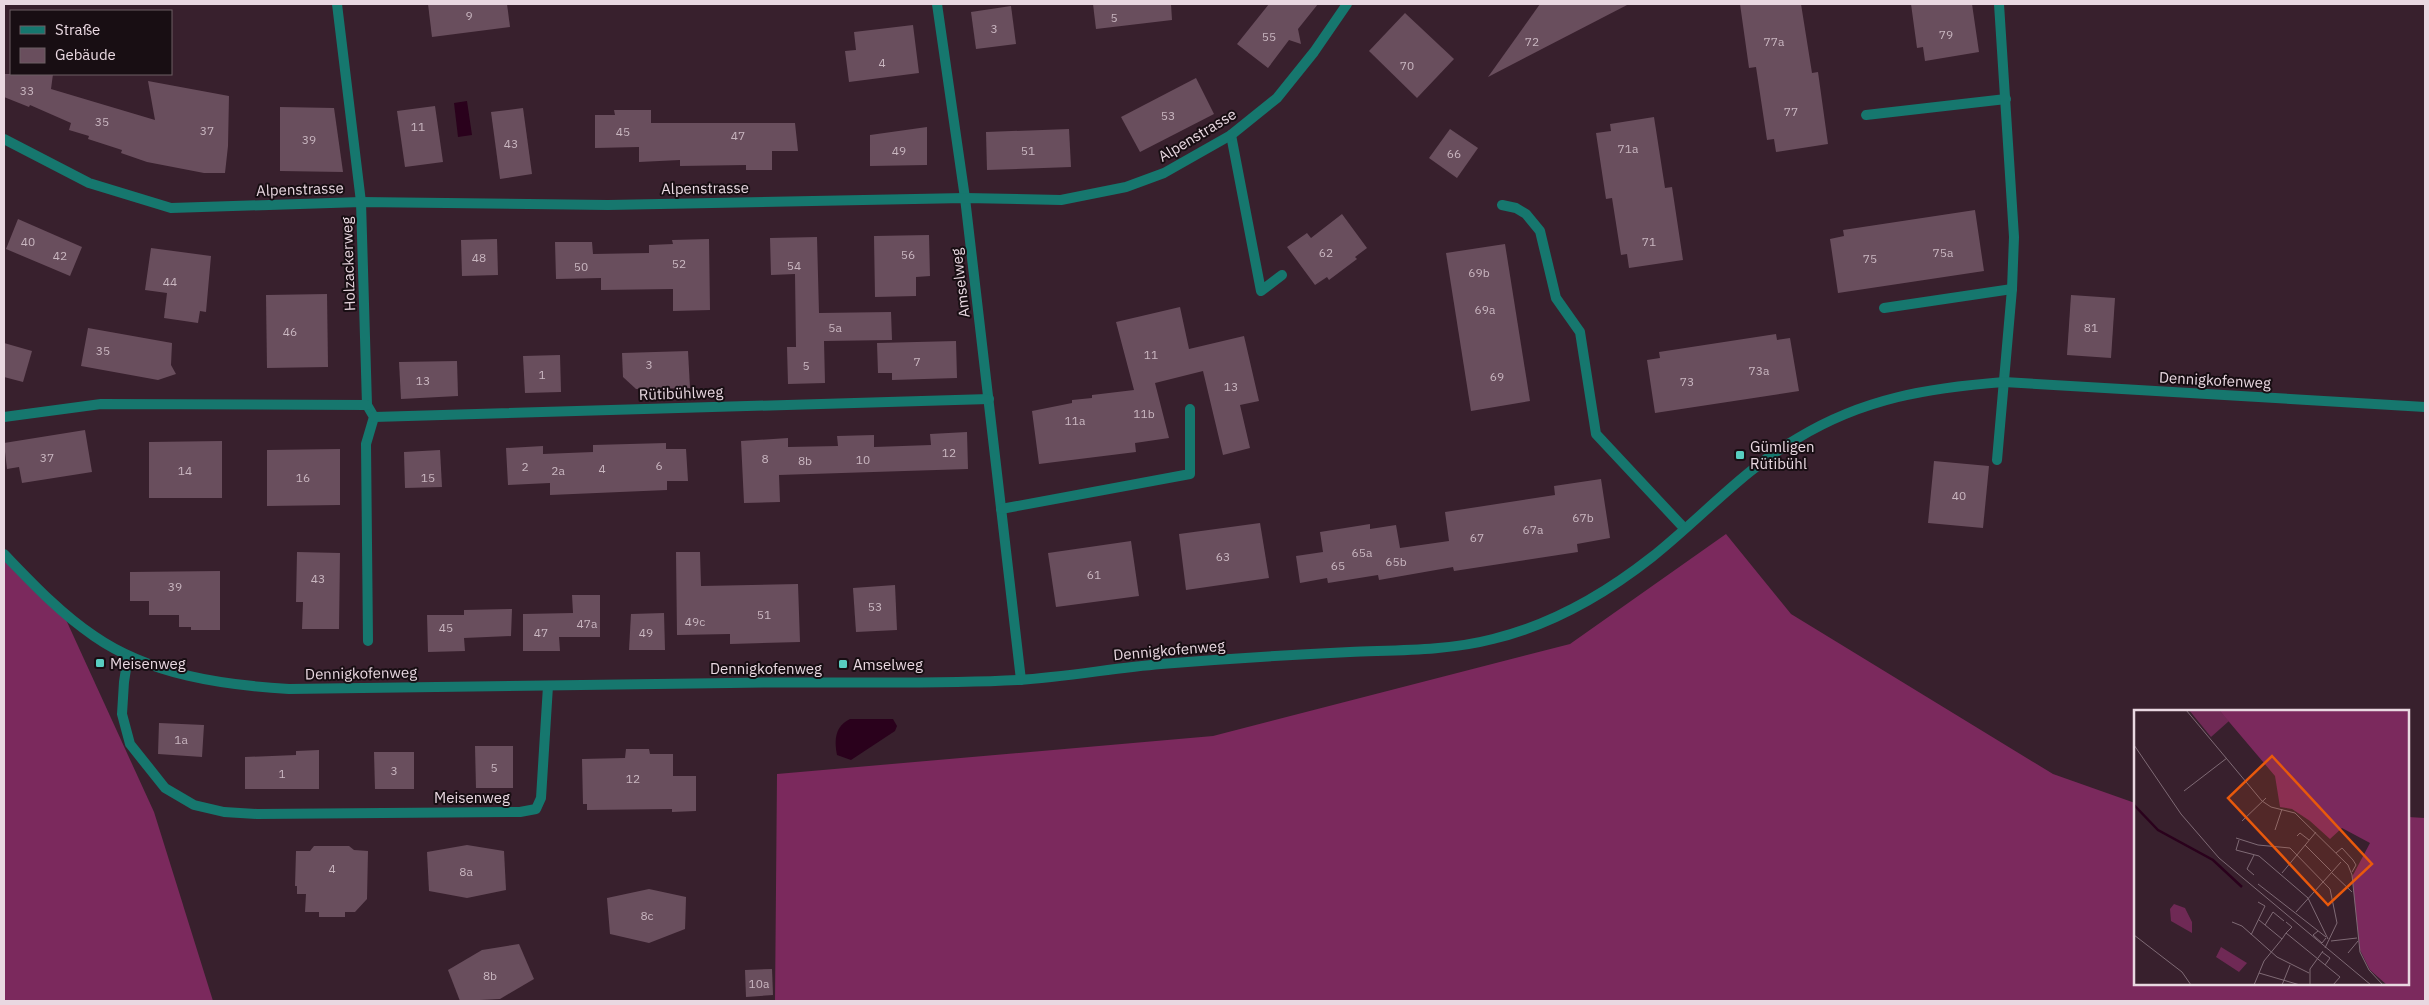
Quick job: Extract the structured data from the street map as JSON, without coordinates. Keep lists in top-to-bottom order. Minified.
{"streets":{"street":["Alpenstrasse","Holzackerweg","Amselweg","Dennigkofenweg","Rütibühlweg","Meisenweg"]},"crossings":[["Alpenstrasse","Holzackerweg"],["Alpenstrasse","Amselweg"],["Holzackerweg","Rütibühlweg"],["Amselweg","Dennigkofenweg"],["Amselweg","Rütibühlweg"],["Dennigkofenweg","Meisenweg"]],"places":{"transit":["Gümligen Rütibühl","Meisenweg","Amselweg"]},"house_numbers":["9","5","3","79","55","72","77a","4","70","33","77","53","35","11","37","45","47","39","43","71a","49","51","66","40","71","62","75a","56","42","48","75","52","54","50","69b","44","69a","5a","81","46","35","11","7","3","5","73a","1","69","13","73","13","11b","11a","12","37","8","10","8b","6","2","4","14","2a","16","15","40","67b","67a","67","65a","63","65b","65","61","43","39","53","51","49c","47a","45","47","49","1a","5","3","1","12","4","8a","8c","8b","10a"],"legend":["Straße","Gebäude"]}
